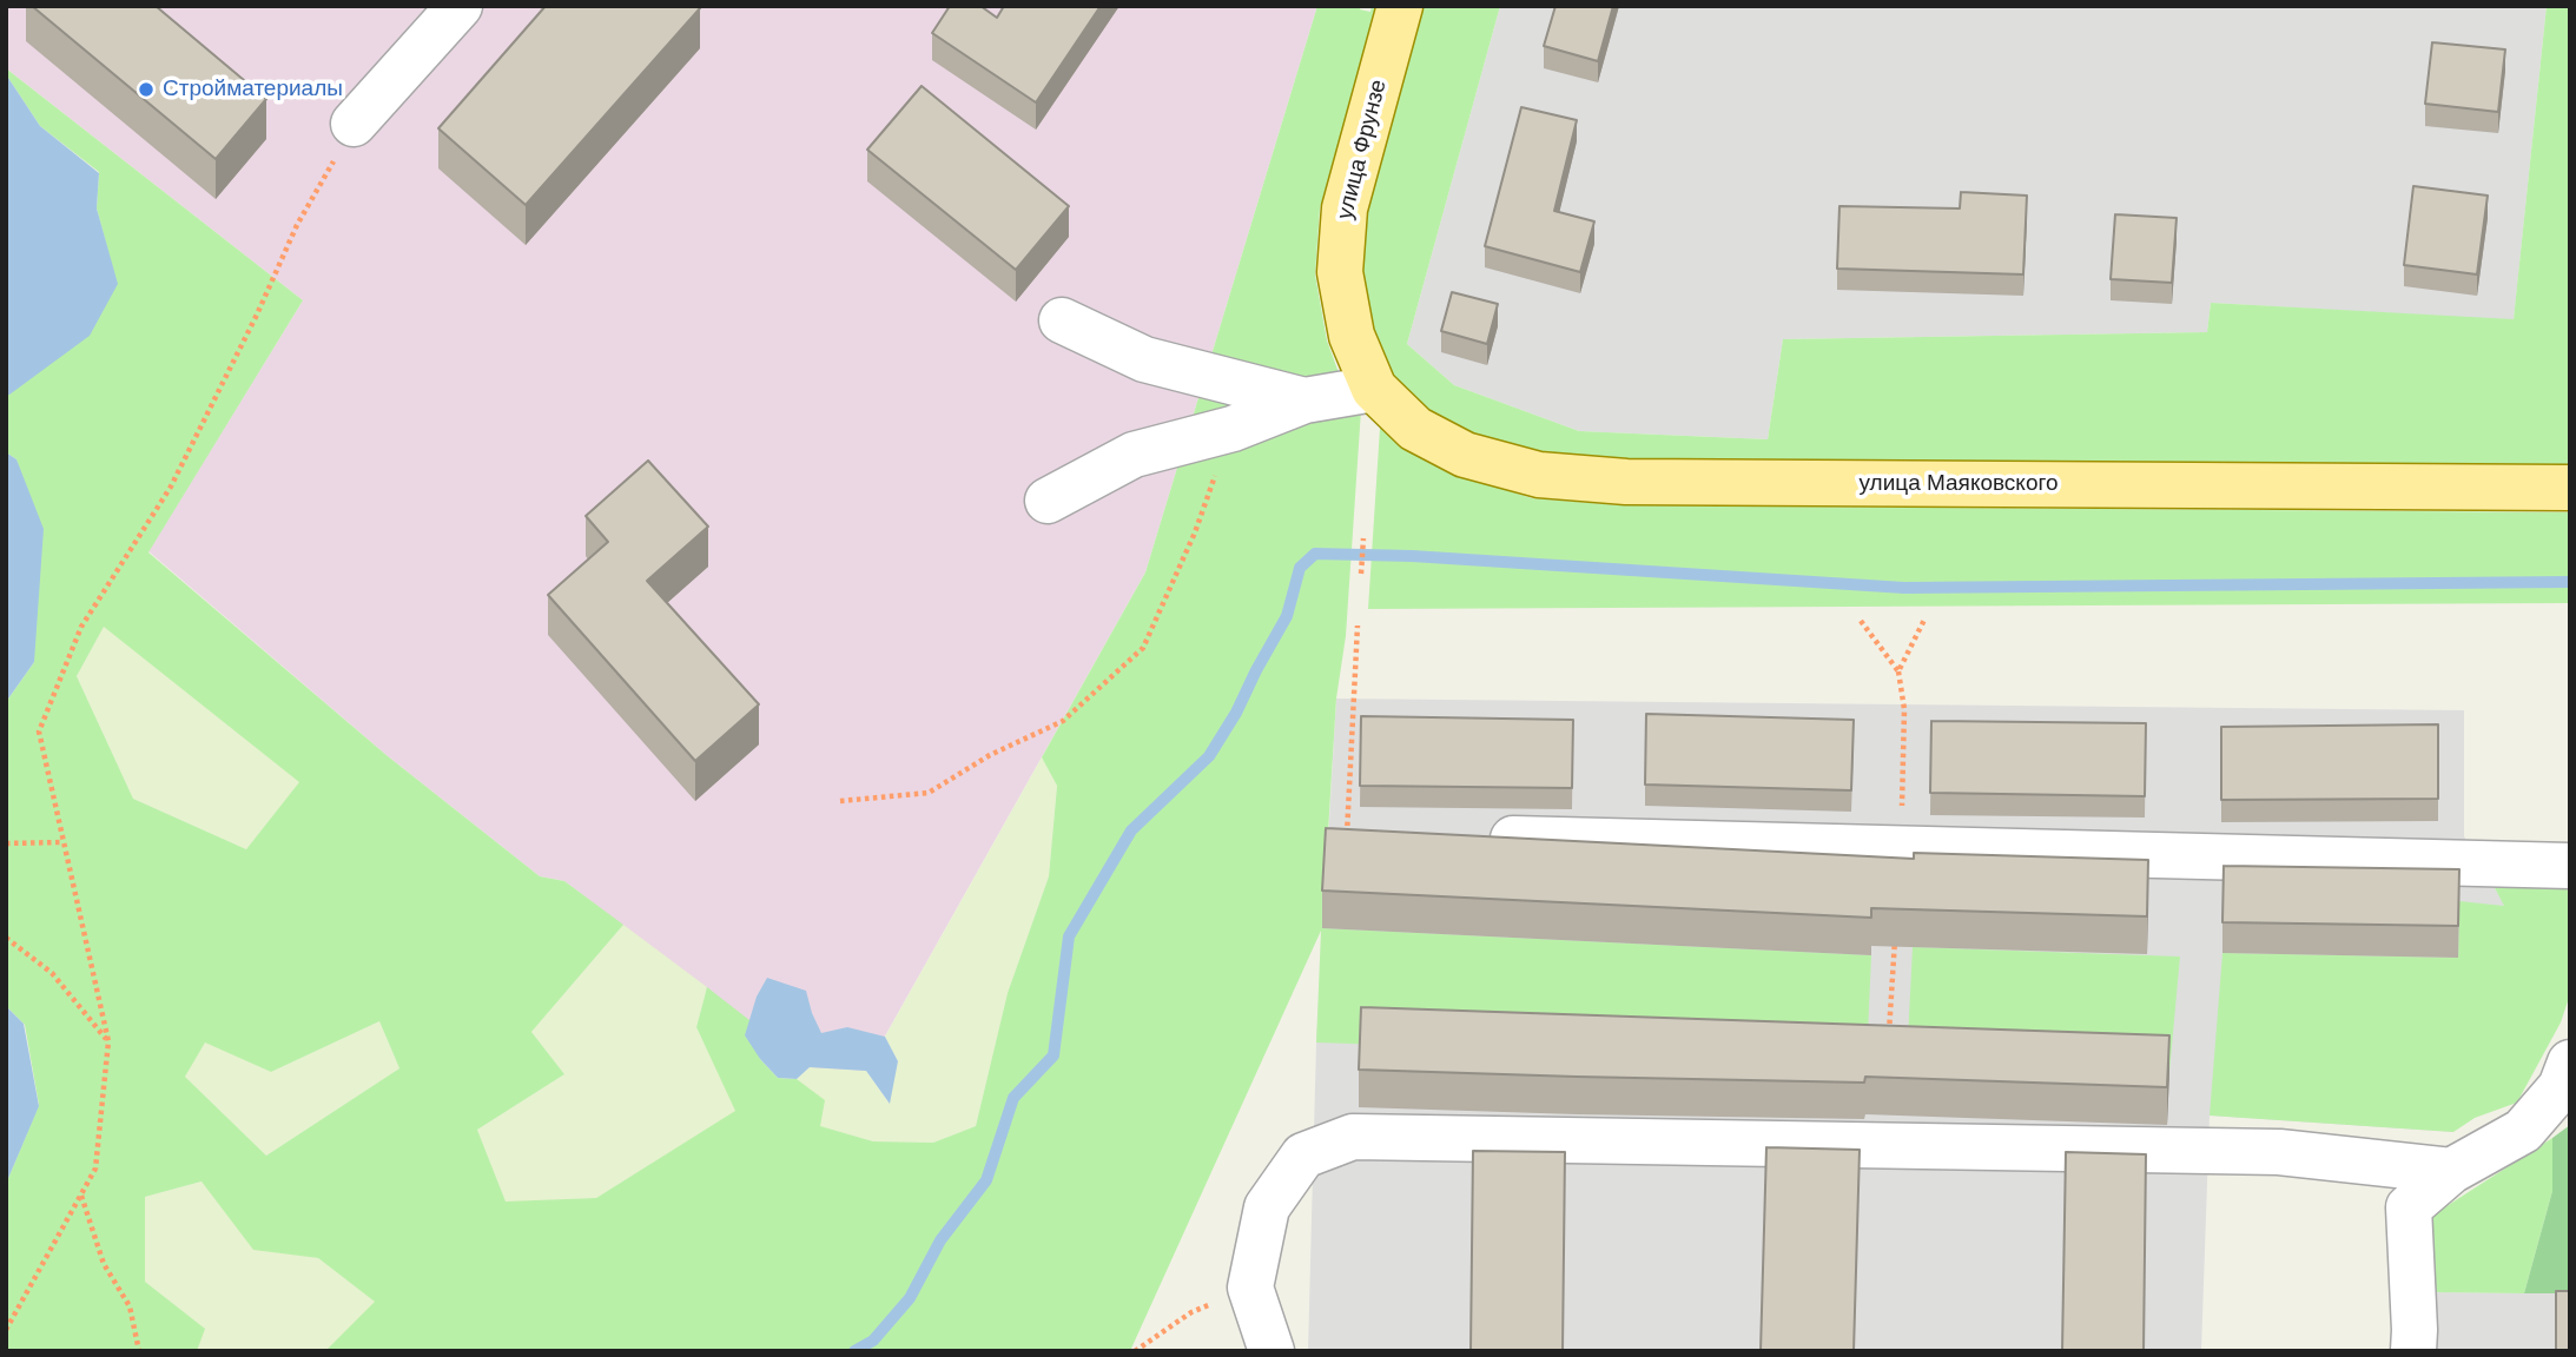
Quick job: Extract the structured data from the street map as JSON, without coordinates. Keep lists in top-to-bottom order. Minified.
{"streets":{"main road":["улица Фрунзе","улица Маяковского"]},"crossings":[["улица Фрунзе","улица Маяковского"]],"places":["Стройматериалы"]}
